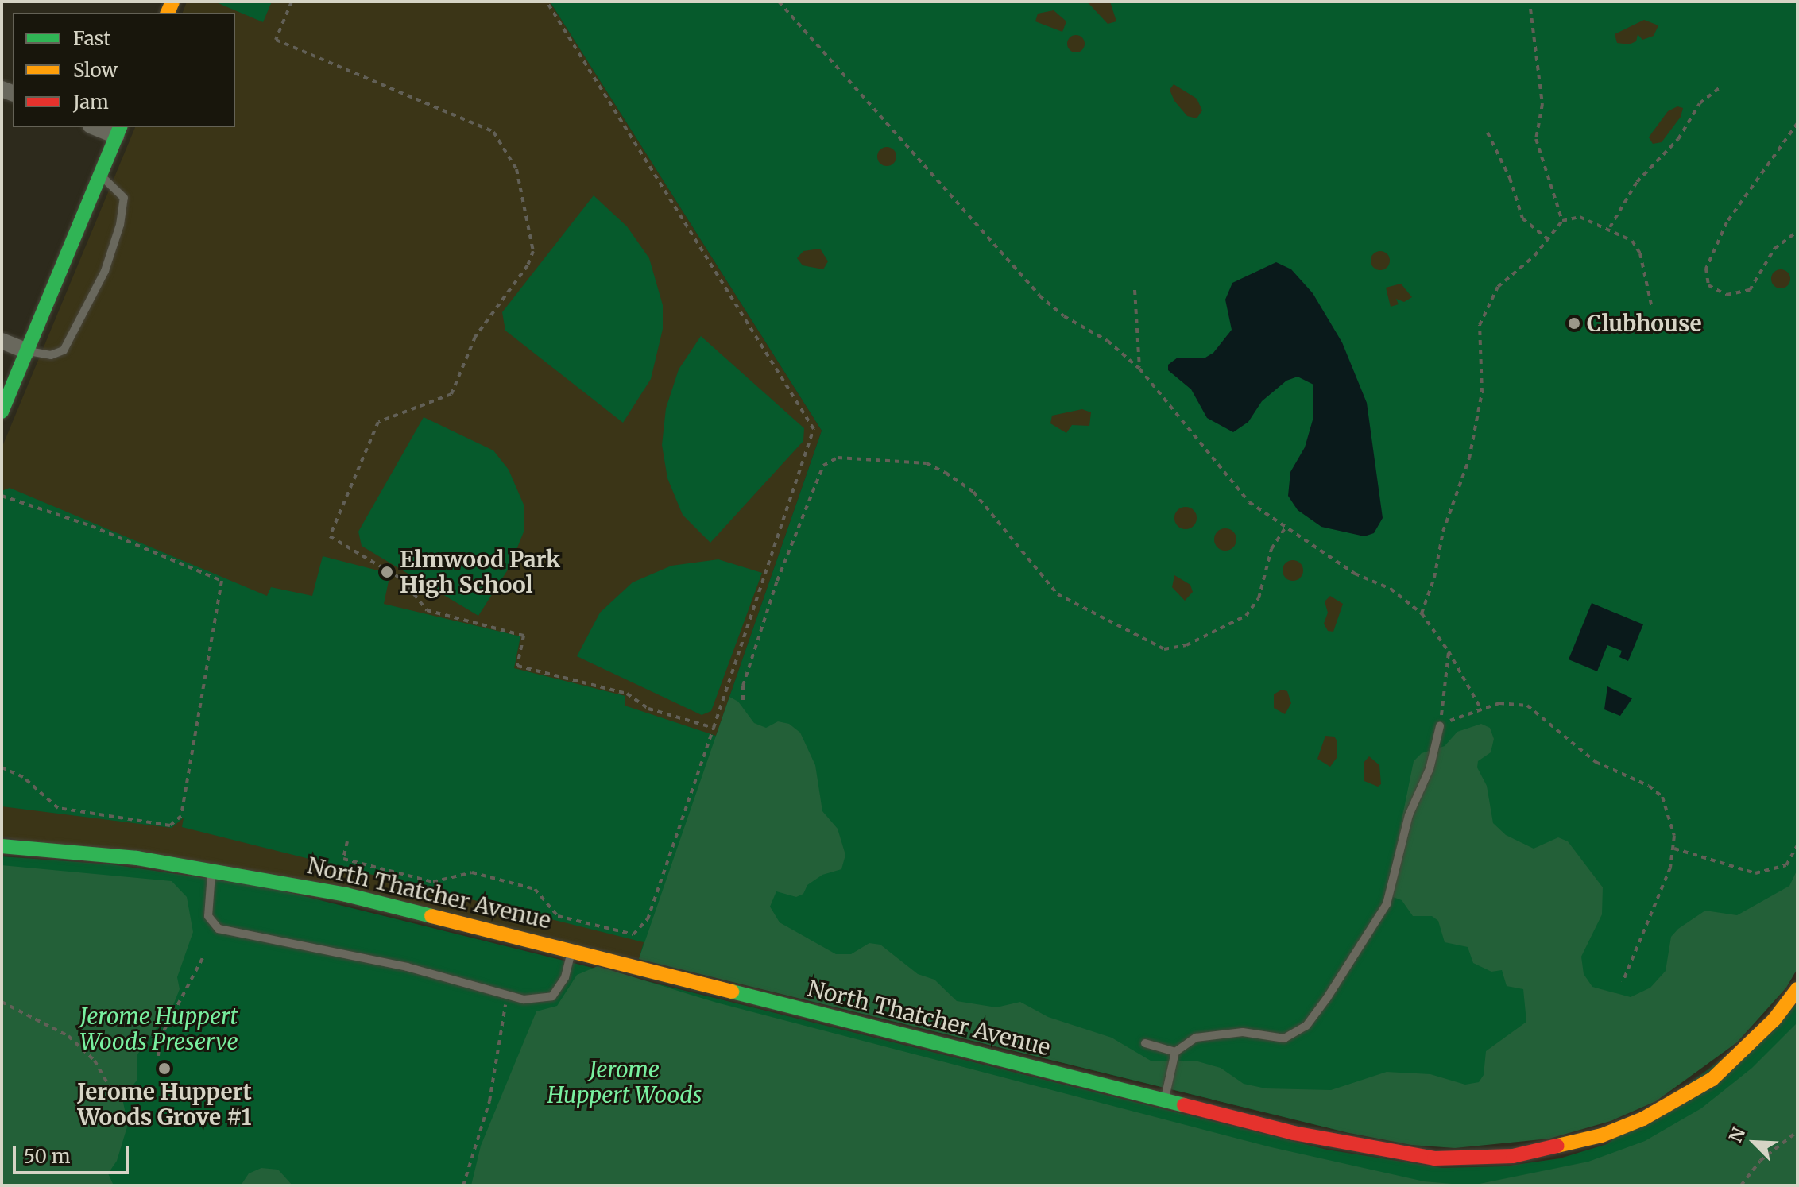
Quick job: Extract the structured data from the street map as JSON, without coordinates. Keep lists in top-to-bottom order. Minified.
{"streets":{"street":["North Thatcher Avenue"]},"parks":["Jerome Huppert Woods Preserve","Jerome Huppert Woods"],"places":["Clubhouse","Elmwood Park High School","Jerome Huppert Woods Grove #1"],"legend":["Fast","Slow","Jam"],"scale_bar":"50 m","north":"top left"}
